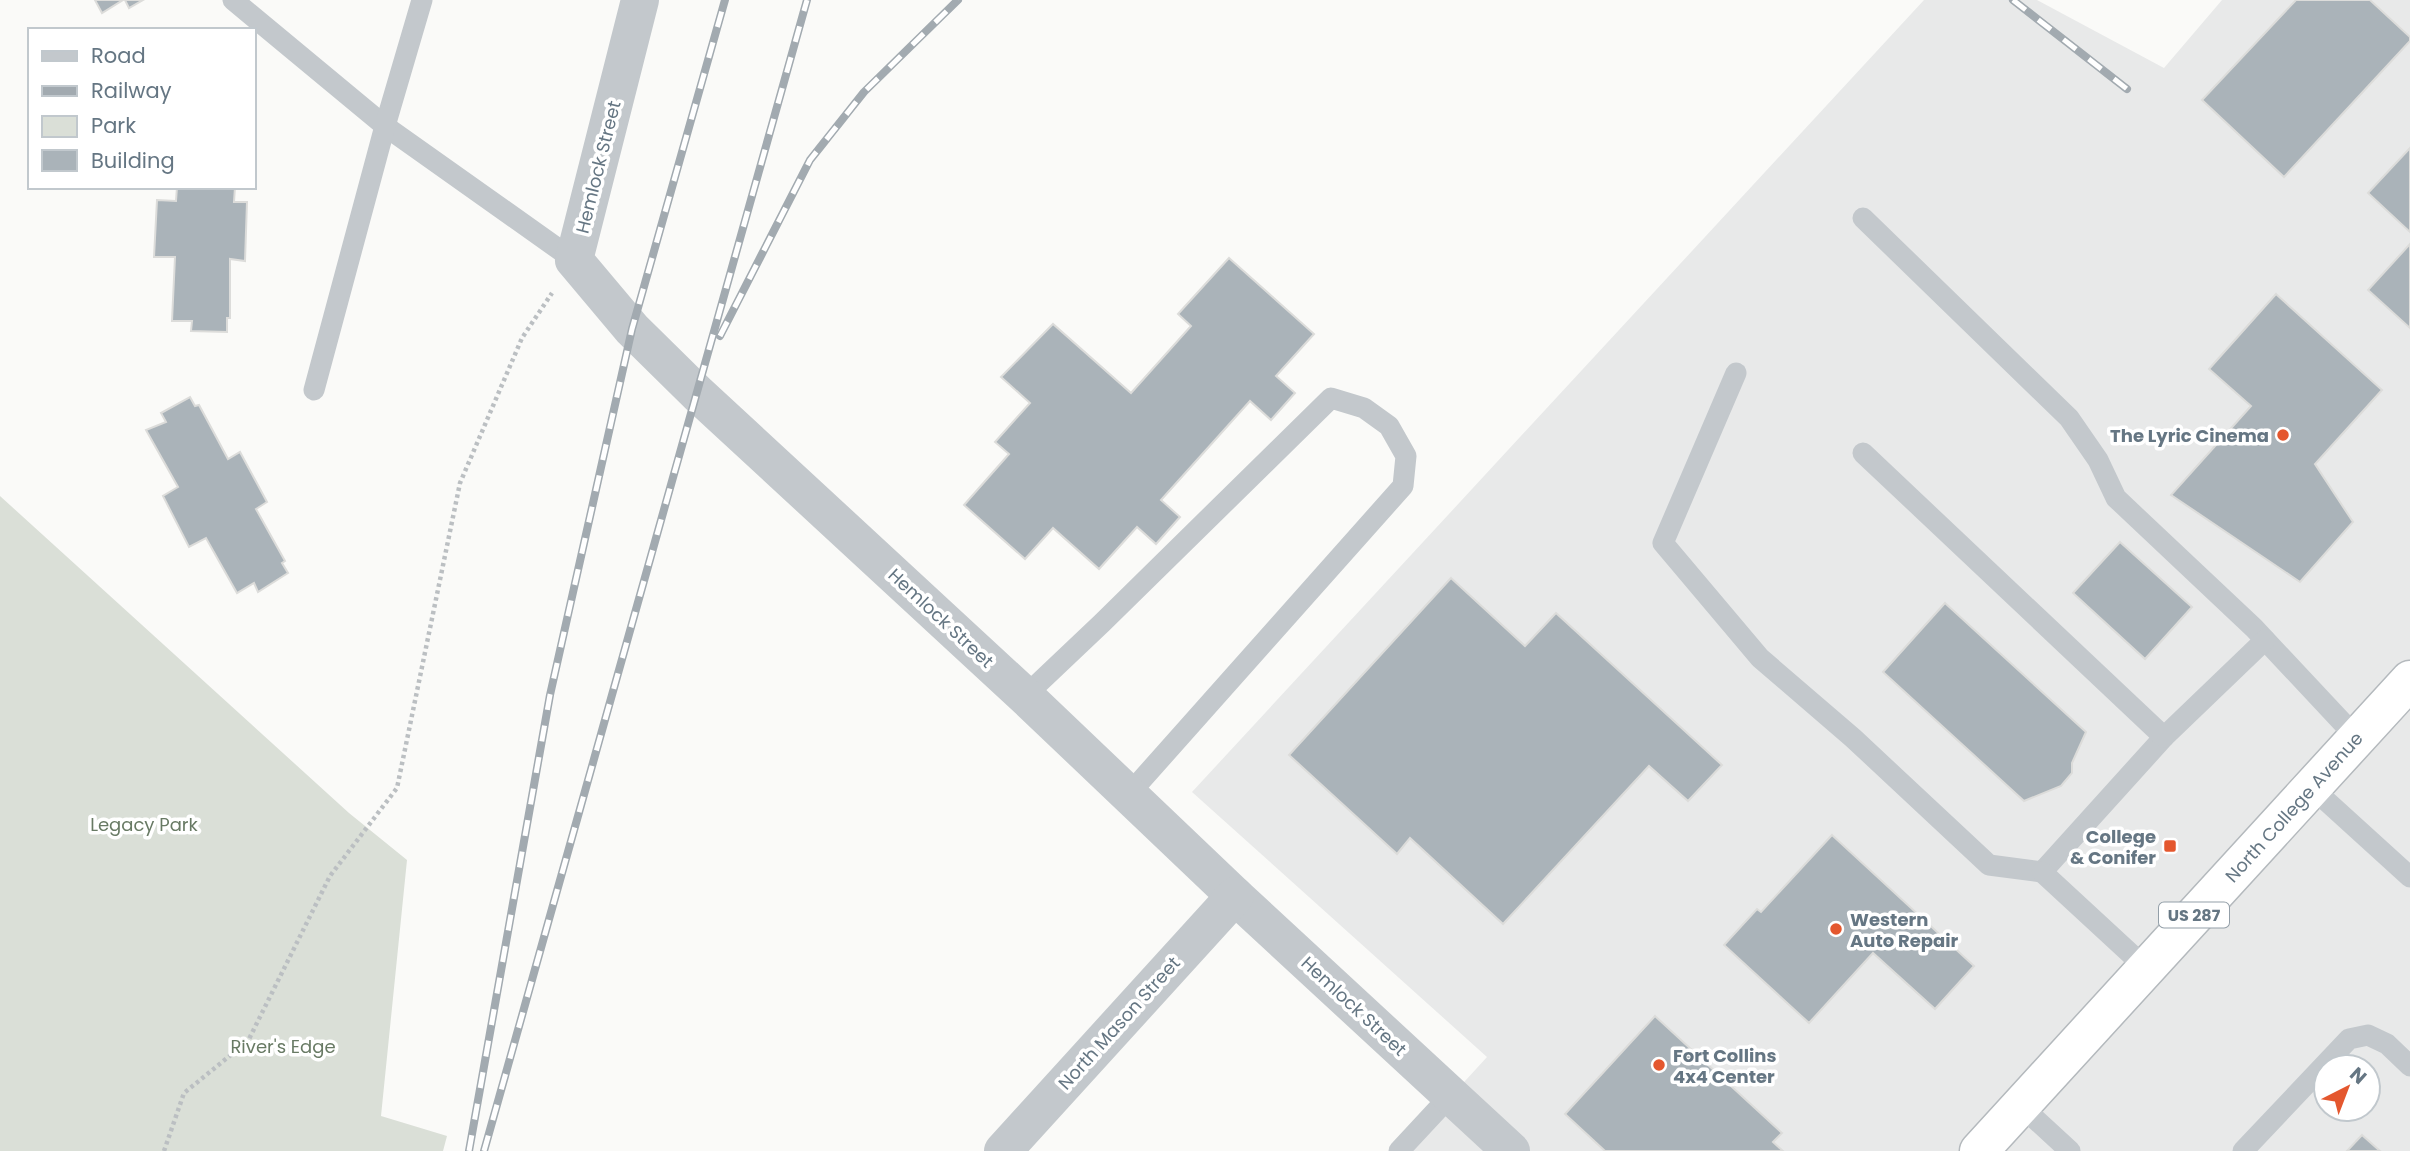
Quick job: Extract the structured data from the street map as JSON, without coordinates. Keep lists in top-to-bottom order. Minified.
{"streets":{"highway":["North College Avenue","US 287"],"street":["Hemlock Street","North Mason Street"]},"crossings":[["Hemlock Street","North Mason Street"]],"parks":["Legacy Park","River's Edge"],"places":{"other":["The Lyric Cinema","Western Auto Repair","Fort Collins 4x4 Center"],"transit":["College & Conifer"]},"legend":["Road","Railway","Park","Building"],"north":"top right"}
